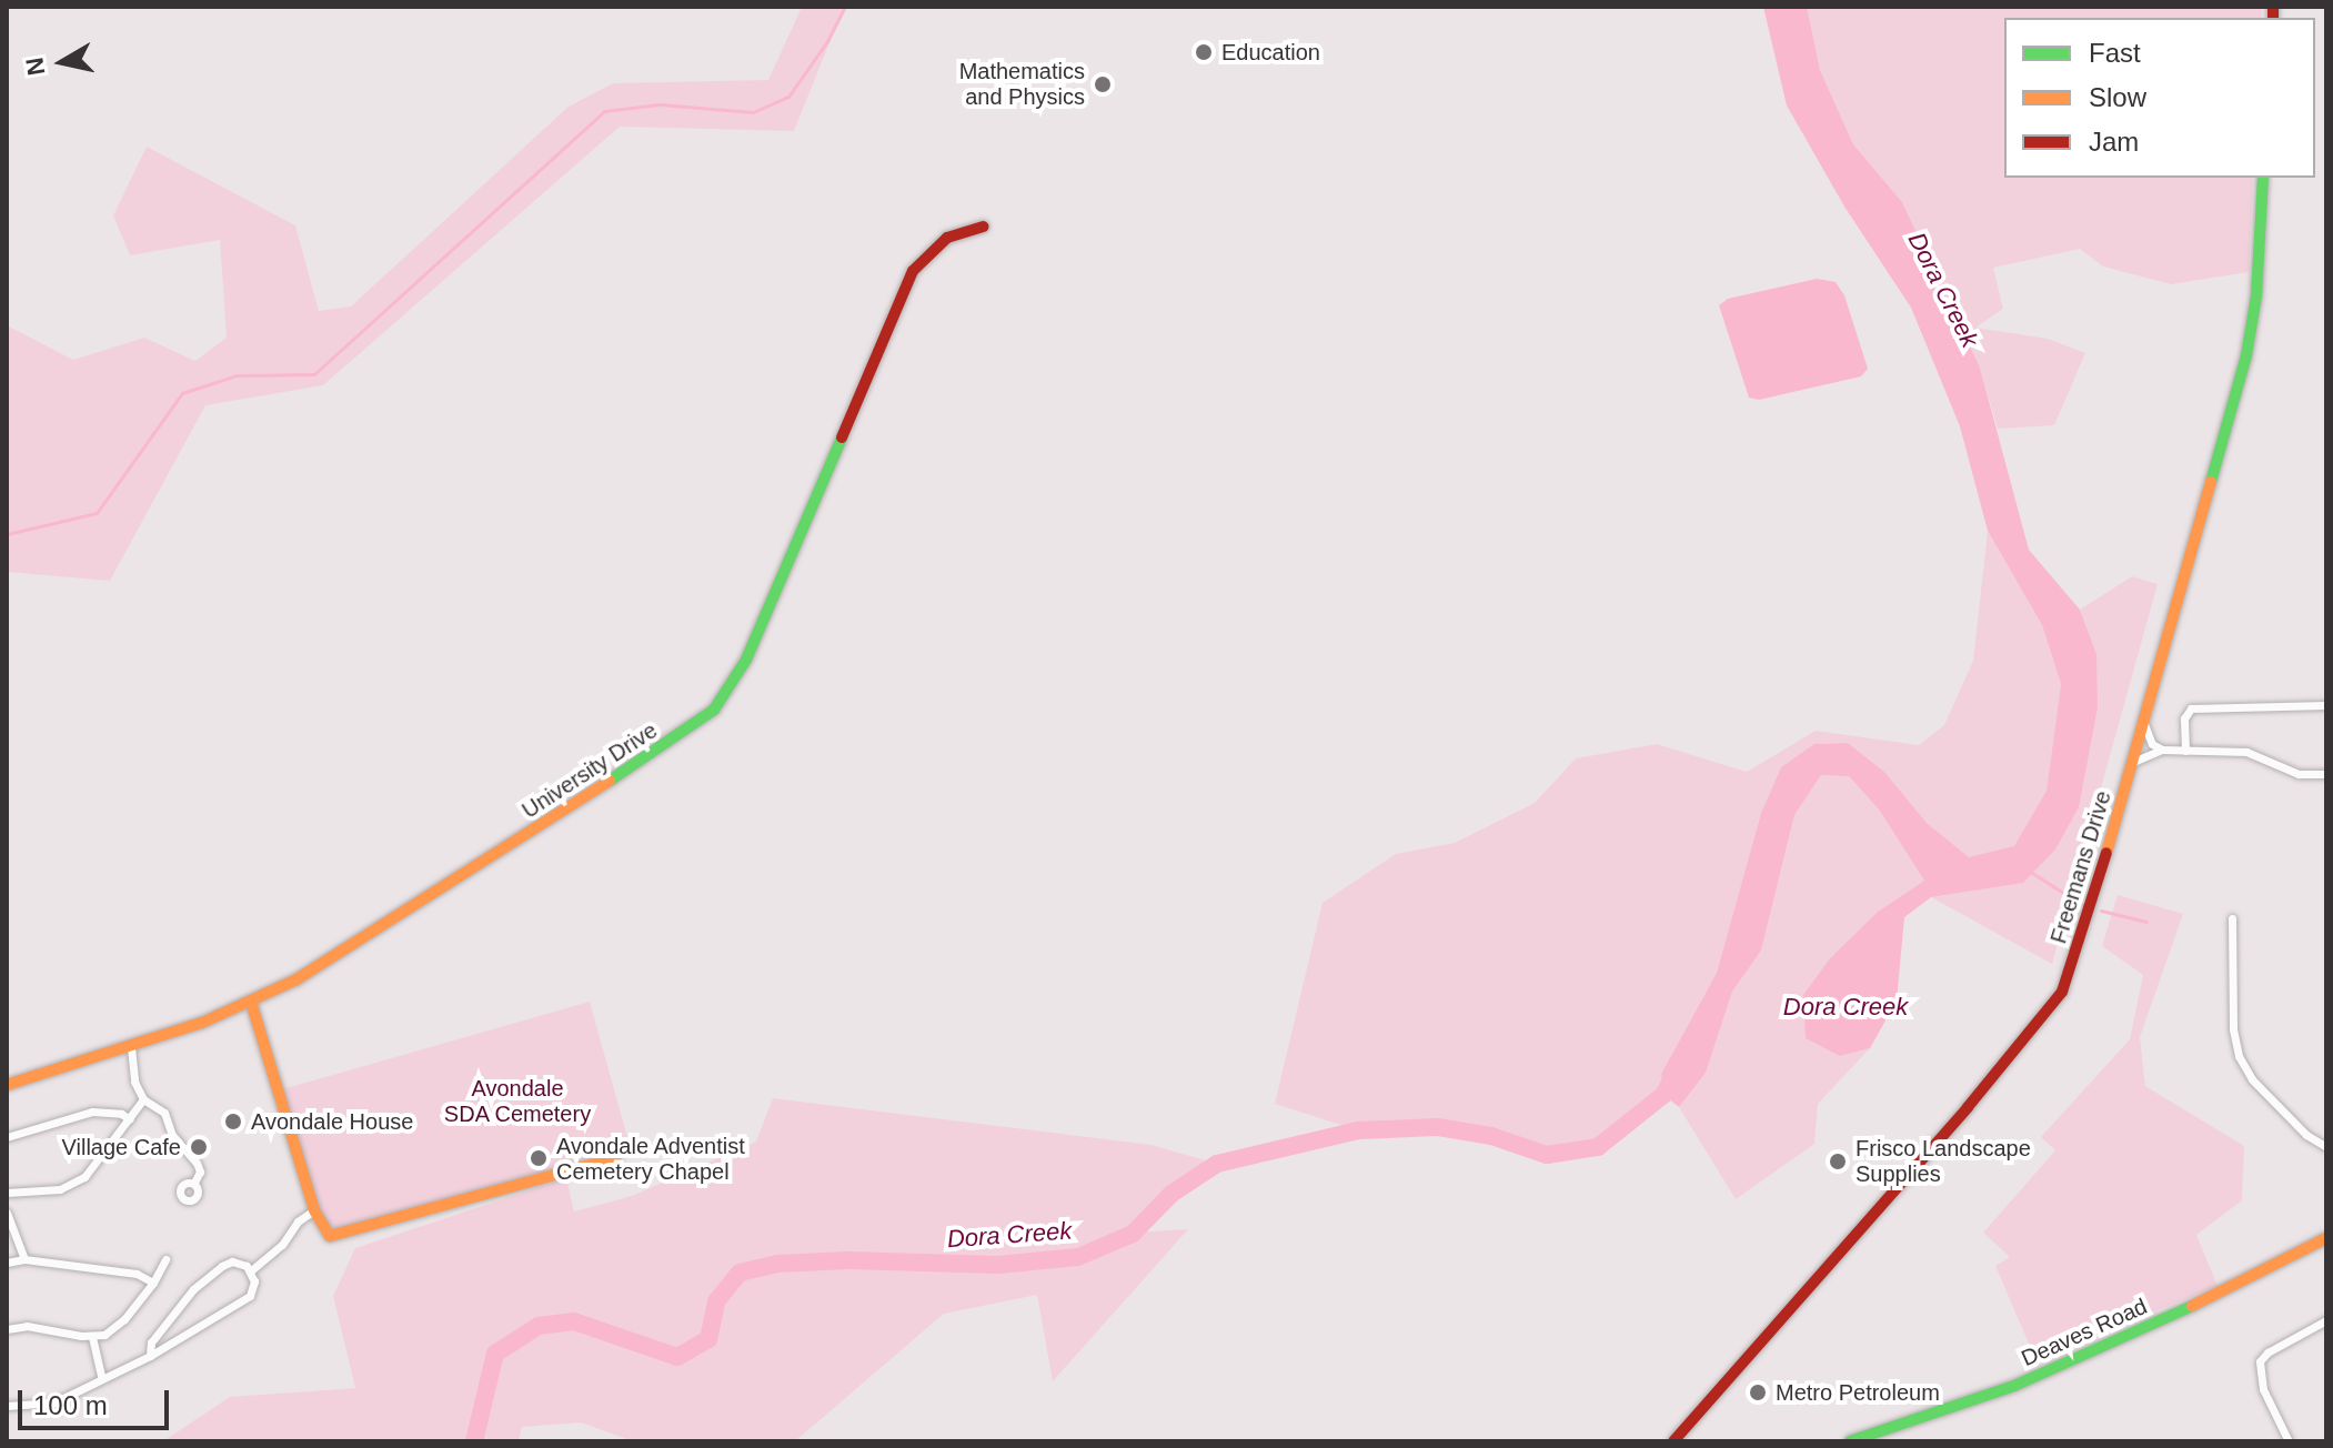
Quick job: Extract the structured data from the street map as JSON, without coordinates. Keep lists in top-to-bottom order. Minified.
{"streets":{"street":["University Drive","Freemans Drive","Deaves Road"]},"water":["Dora Creek"],"parks":["Avondale SDA Cemetery"],"places":["Education","Mathematics and Physics","Avondale House","Village Cafe","Avondale Adventist Cemetery Chapel","Frisco Landscape Supplies","Metro Petroleum"],"legend":["Fast","Slow","Jam"],"scale_bar":"100 m","north":"left"}
